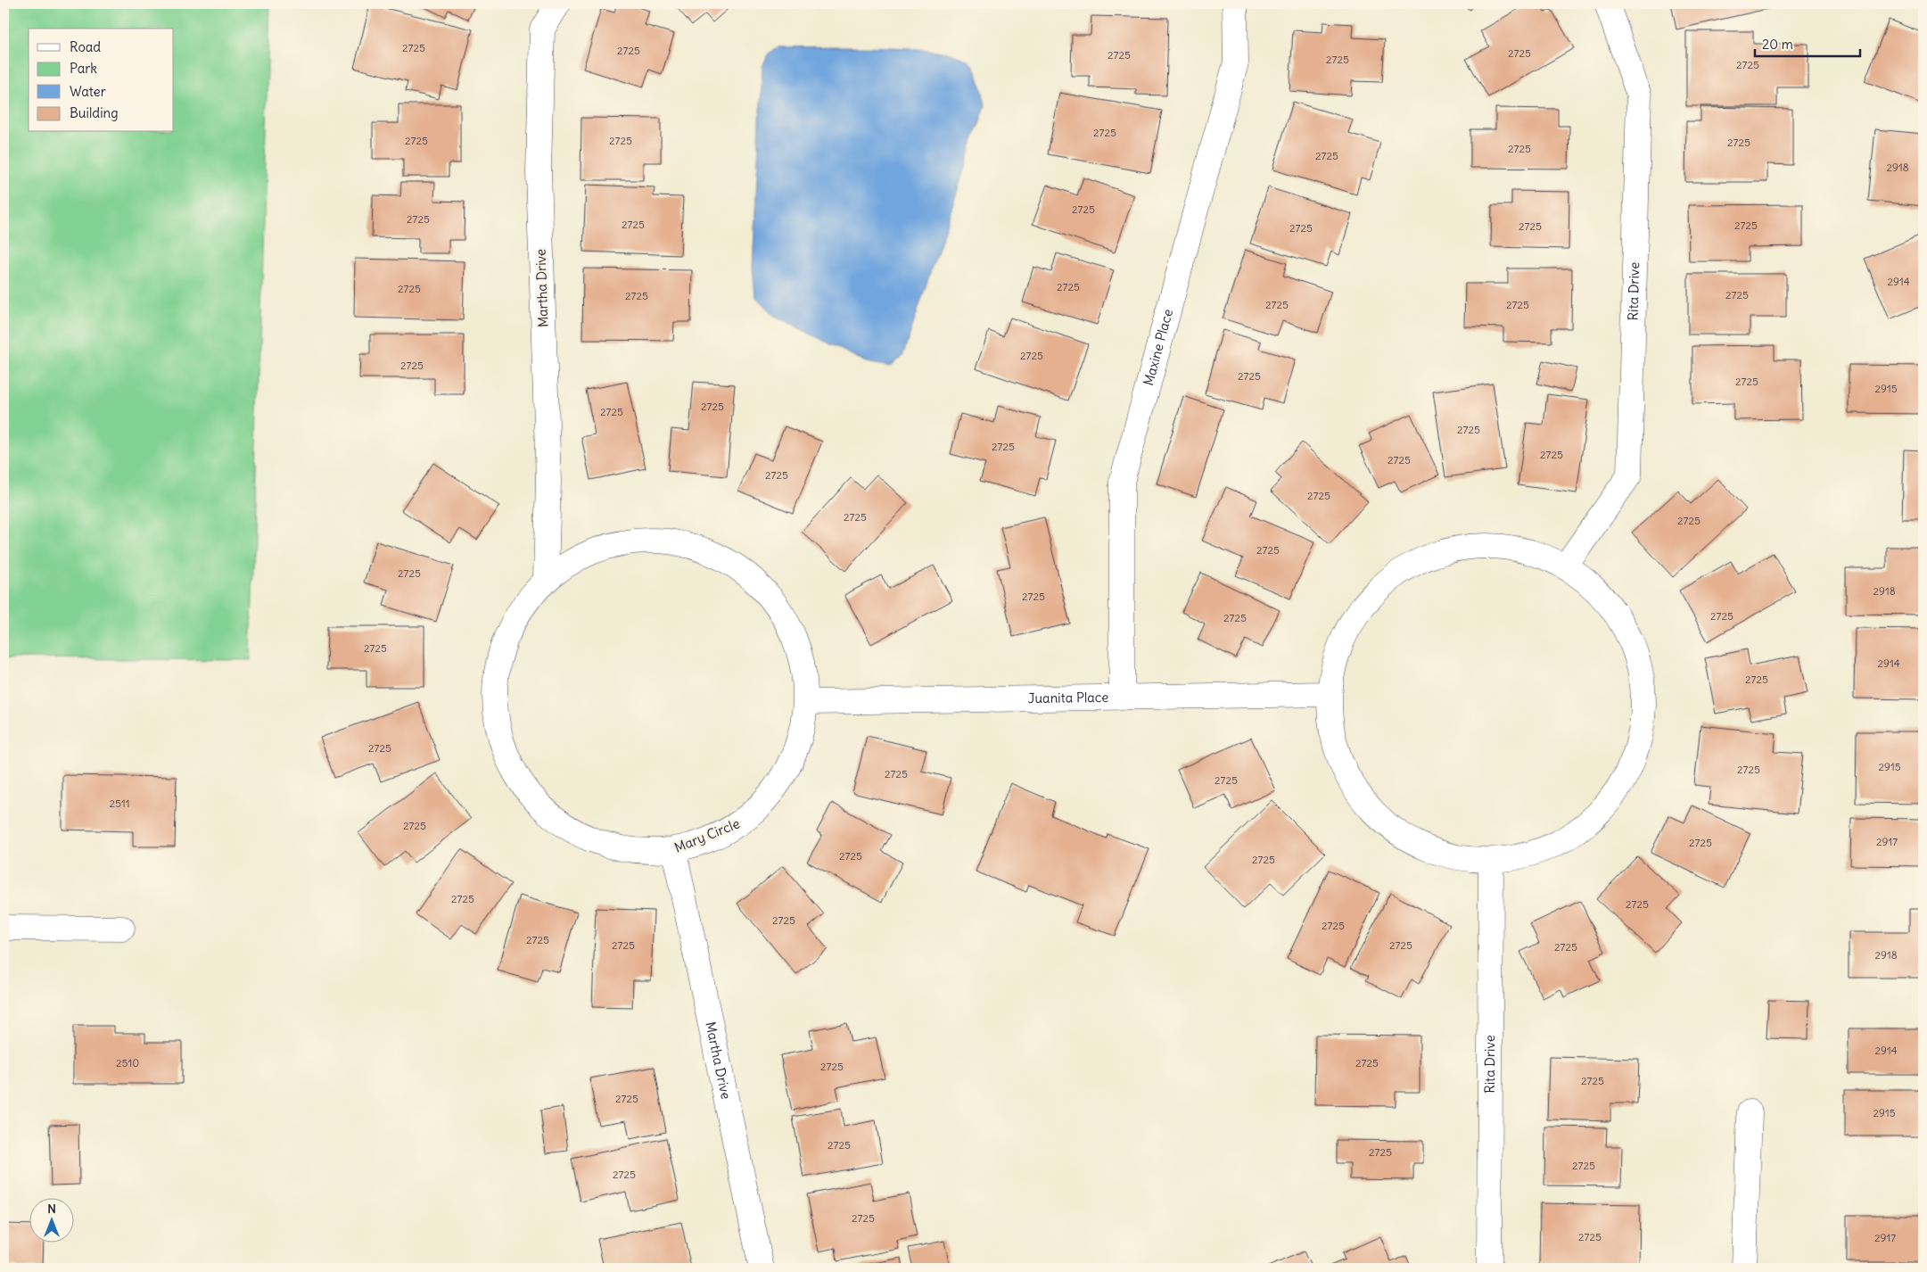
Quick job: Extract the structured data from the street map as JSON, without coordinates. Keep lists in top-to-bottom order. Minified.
{"streets":{"street":["Martha Drive","Rita Drive","Maxine Place","Juanita Place","Mary Circle"]},"crossings":[["Martha Drive","Mary Circle"],["Maxine Place","Juanita Place"],["Juanita Place","Mary Circle"]],"house_numbers":["2725","2725","2725","2725","2725","2725","2725","2725","2725","2725","2725","2725","2918","2725","2725","2725","2725","2725","2725","2914","2725","2725","2725","2725","2725","2725","2725","2725","2725","2725","2915","2725","2725","2725","2725","2725","2725","2725","2725","2725","2725","2725","2725","2918","2725","2725","2725","2725","2914","2725","2725","2915","2725","2725","2725","2511","2725","2917","2725","2725","2725","2725","2725","2725","2725","2725","2725","2725","2725","2918","2914","2510","2725","2725","2725","2725","2915","2725","2725","2725","2725","2725","2725","2917"],"legend":["Road","Park","Water","Building"],"scale_bar":"20 m","north":"top"}
